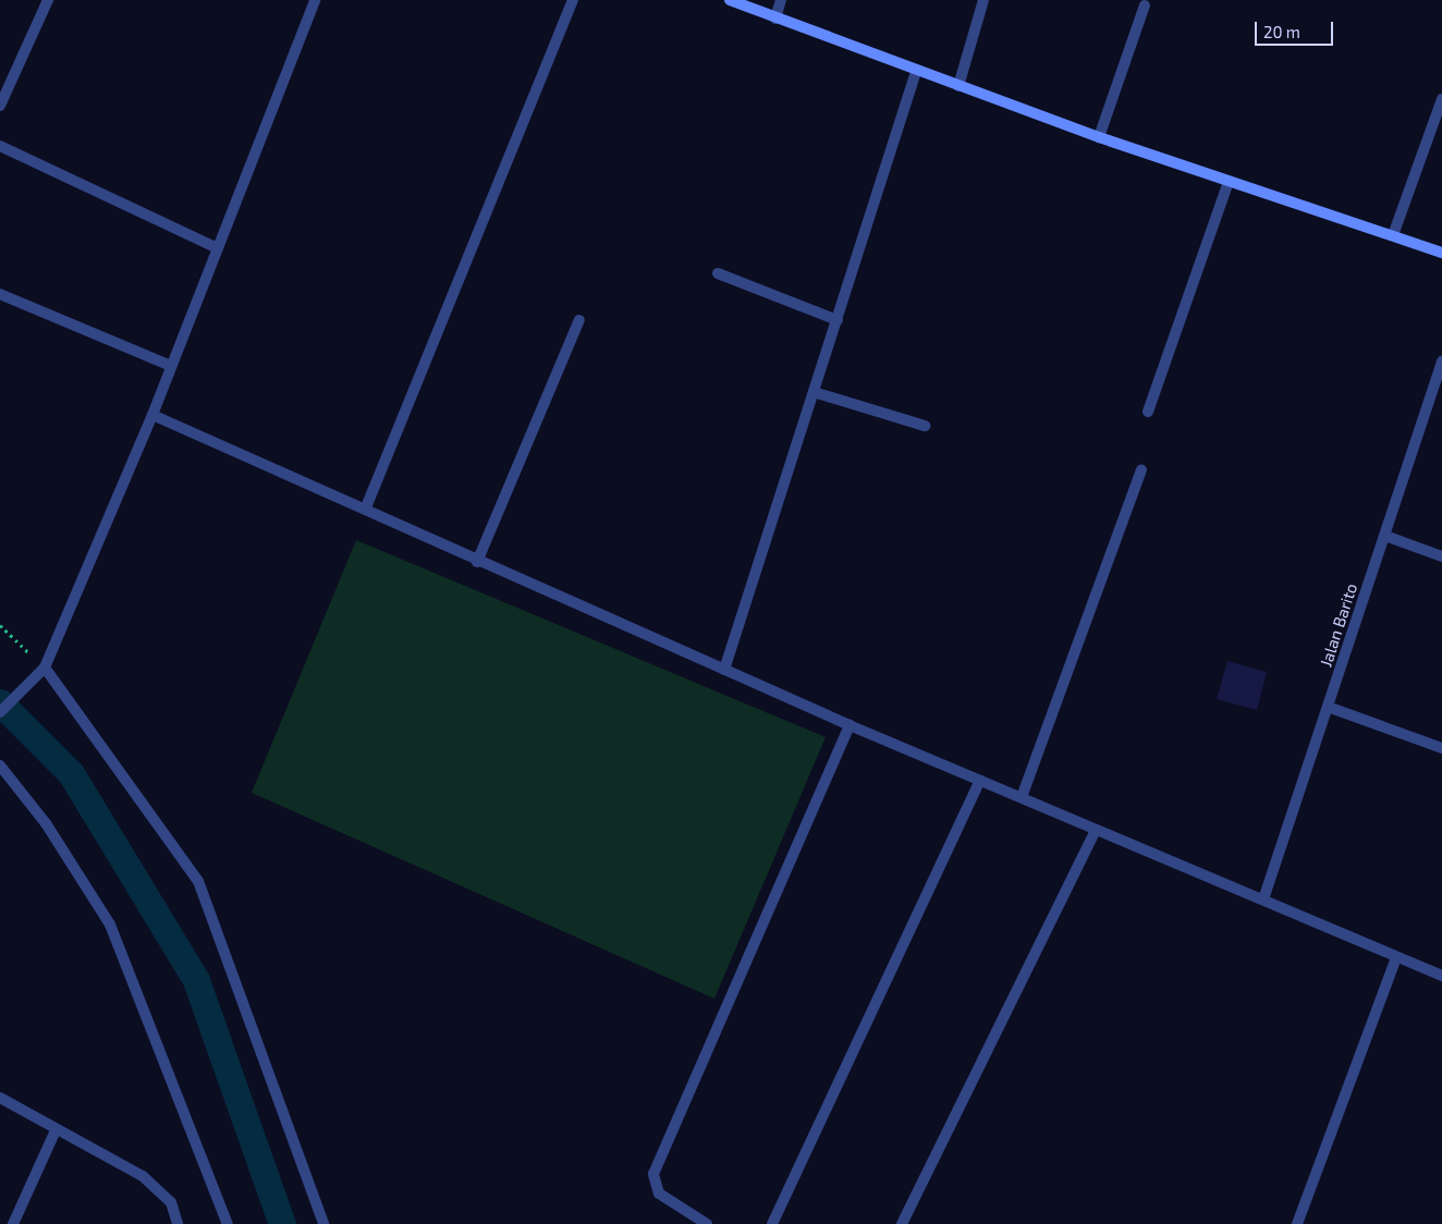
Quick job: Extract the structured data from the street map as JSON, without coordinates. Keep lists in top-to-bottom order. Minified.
{"streets":{"street":["Jalan Barito"]},"scale_bar":"20 m"}
